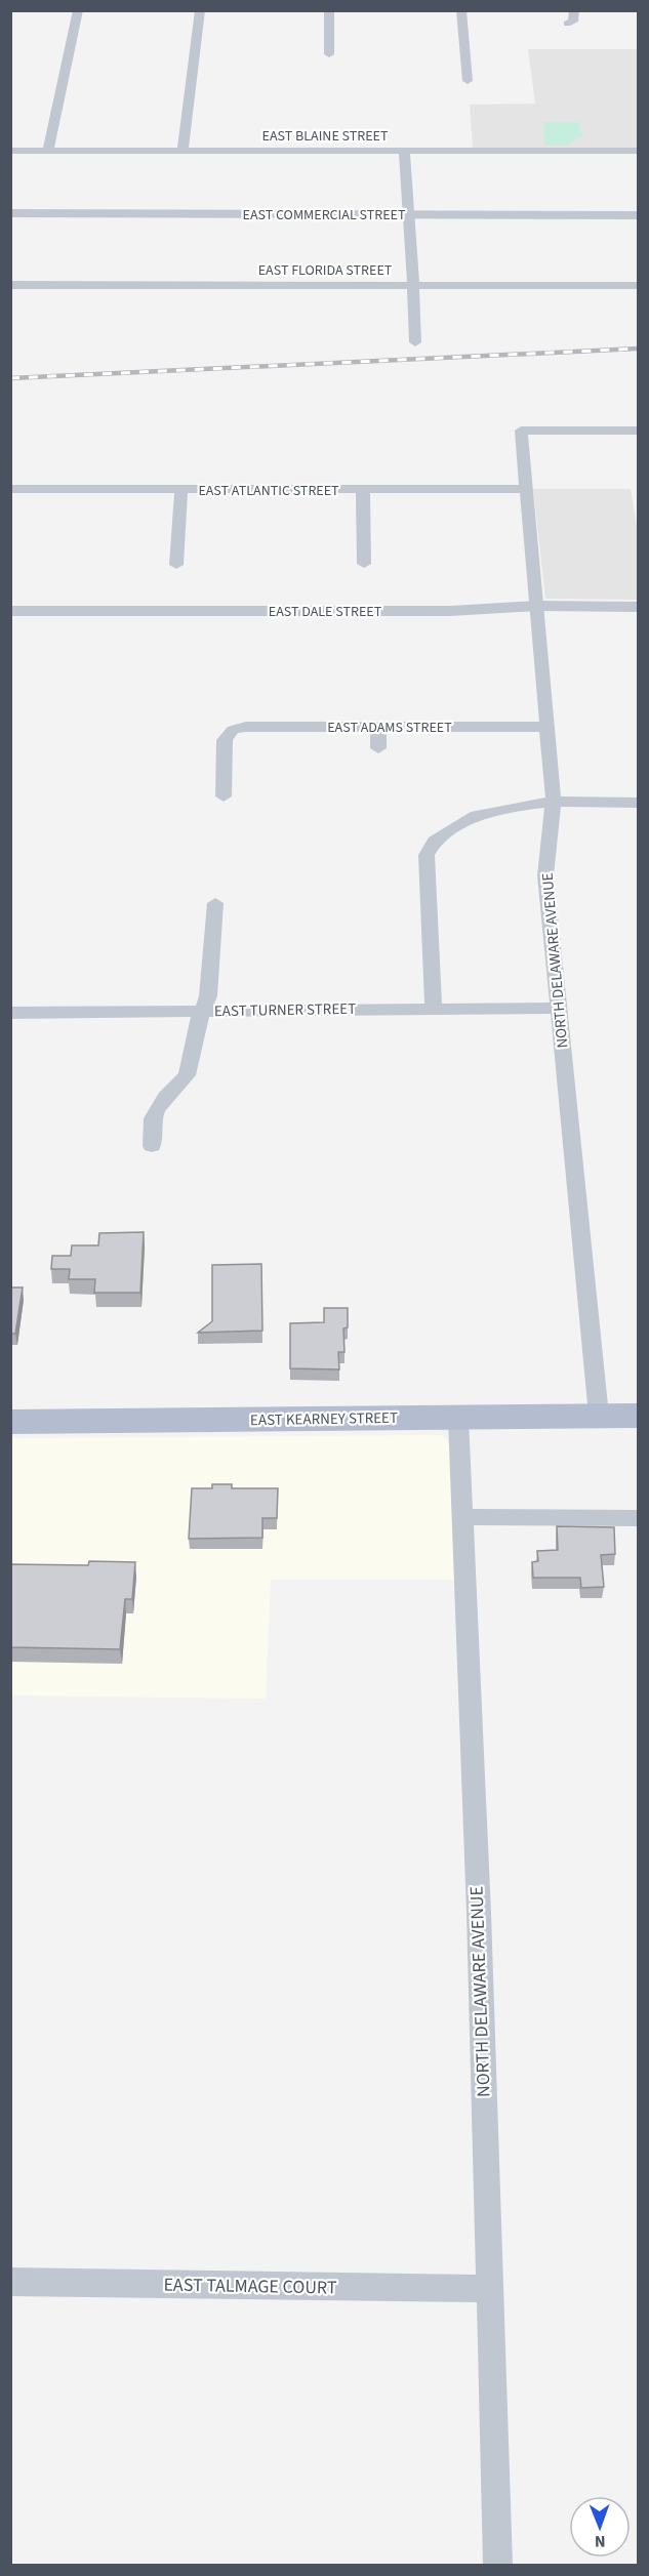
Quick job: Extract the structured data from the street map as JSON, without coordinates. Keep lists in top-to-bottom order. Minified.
{"streets":{"main road":["EAST KEARNEY STREET"],"street":["EAST BLAINE STREET","EAST COMMERCIAL STREET","EAST FLORIDA STREET","EAST ATLANTIC STREET","EAST DALE STREET","EAST ADAMS STREET","NORTH DELAWARE AVENUE","EAST TURNER STREET","EAST TALMAGE COURT"]},"crossings":[["EAST ATLANTIC STREET","NORTH DELAWARE AVENUE"],["EAST DALE STREET","NORTH DELAWARE AVENUE"],["EAST ADAMS STREET","NORTH DELAWARE AVENUE"],["NORTH DELAWARE AVENUE","EAST TURNER STREET"],["NORTH DELAWARE AVENUE","EAST KEARNEY STREET"],["NORTH DELAWARE AVENUE","EAST TALMAGE COURT"]],"north":"bottom"}
